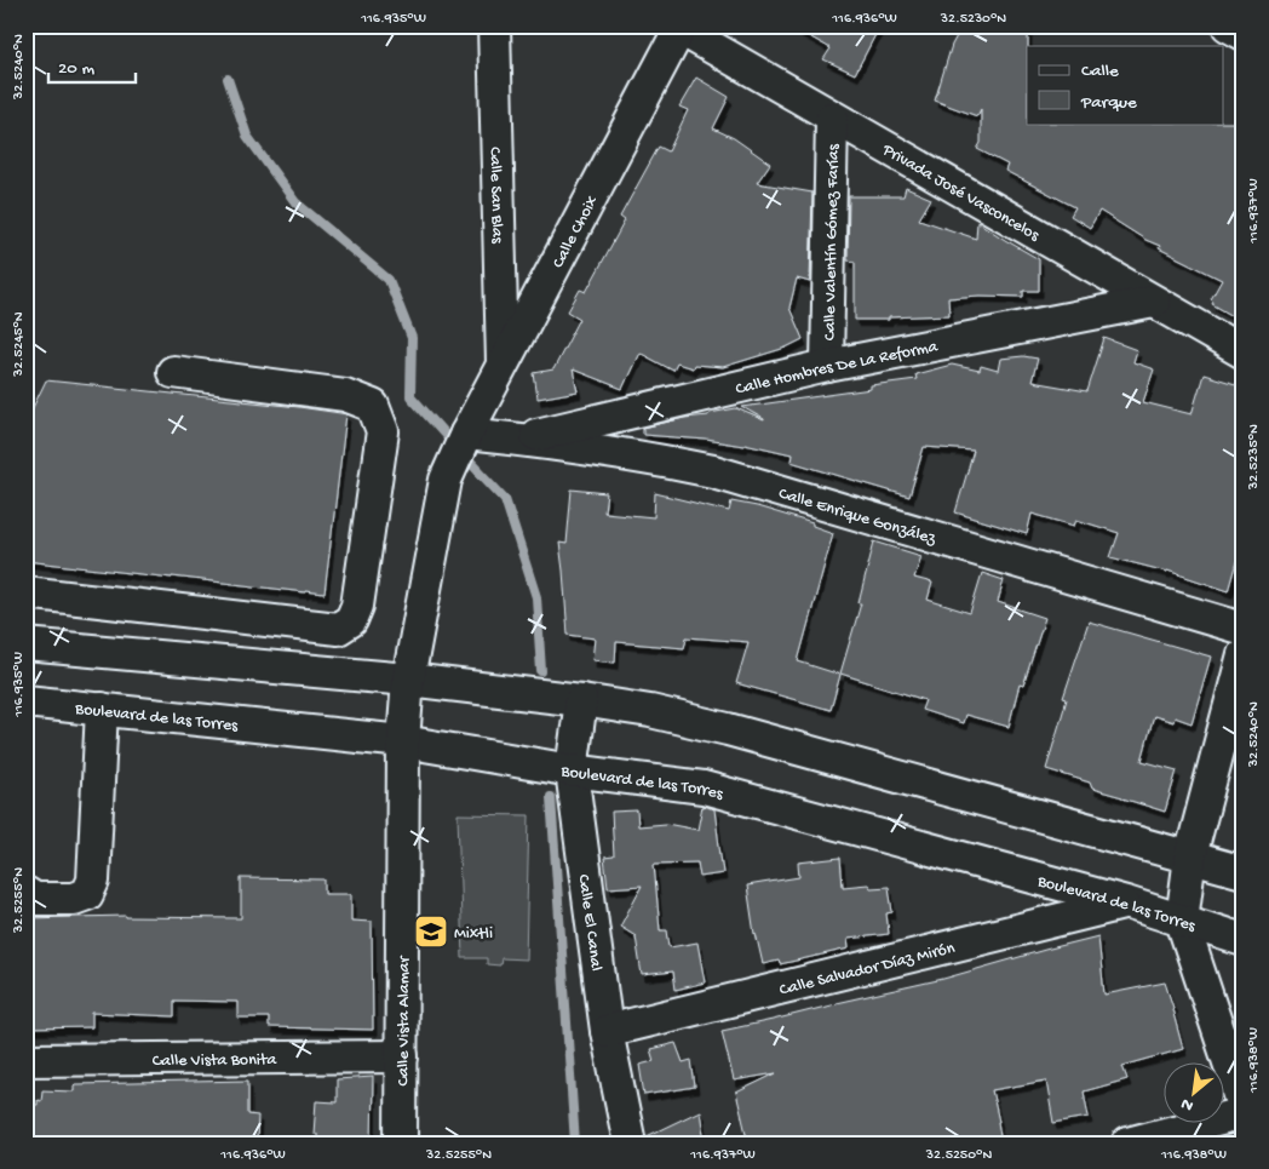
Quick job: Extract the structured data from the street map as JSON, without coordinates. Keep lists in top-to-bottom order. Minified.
{"streets":{"street":["Privada José Vasconcelos","Calle San Blas","Calle Choix","Calle Valentín Gómez Farías","Calle Hombres De La Reforma","Calle Enrique González","Boulevard de las Torres","Calle El Canal","Calle Salvador Díaz Mirón","Calle Vista Alamar","Calle Vista Bonita"]},"crossings":[["Privada José Vasconcelos","Calle Choix"],["Privada José Vasconcelos","Calle Valentín Gómez Farías"],["Privada José Vasconcelos","Calle Hombres De La Reforma"],["Calle San Blas","Calle Choix"],["Calle Choix","Calle Enrique González"],["Calle Valentín Gómez Farías","Calle Hombres De La Reforma"],["Calle Hombres De La Reforma","Calle Enrique González"],["Boulevard de las Torres","Calle El Canal"],["Boulevard de las Torres","Calle Salvador Díaz Mirón"],["Boulevard de las Torres","Calle Vista Alamar"],["Calle El Canal","Calle Salvador Díaz Mirón"],["Calle Vista Alamar","Calle Vista Bonita"]],"places":{"school or university":["Mixtli"]},"legend":["Calle","Parque"],"scale_bar":"20 m","north":"bottom left","coordinates":["116.935°W","116.936°W","32.5230°N","32.5240°N","116.937°W","32.5245°N","32.5235°N","32.5255°N","116.938°W","32.5250°N"]}
